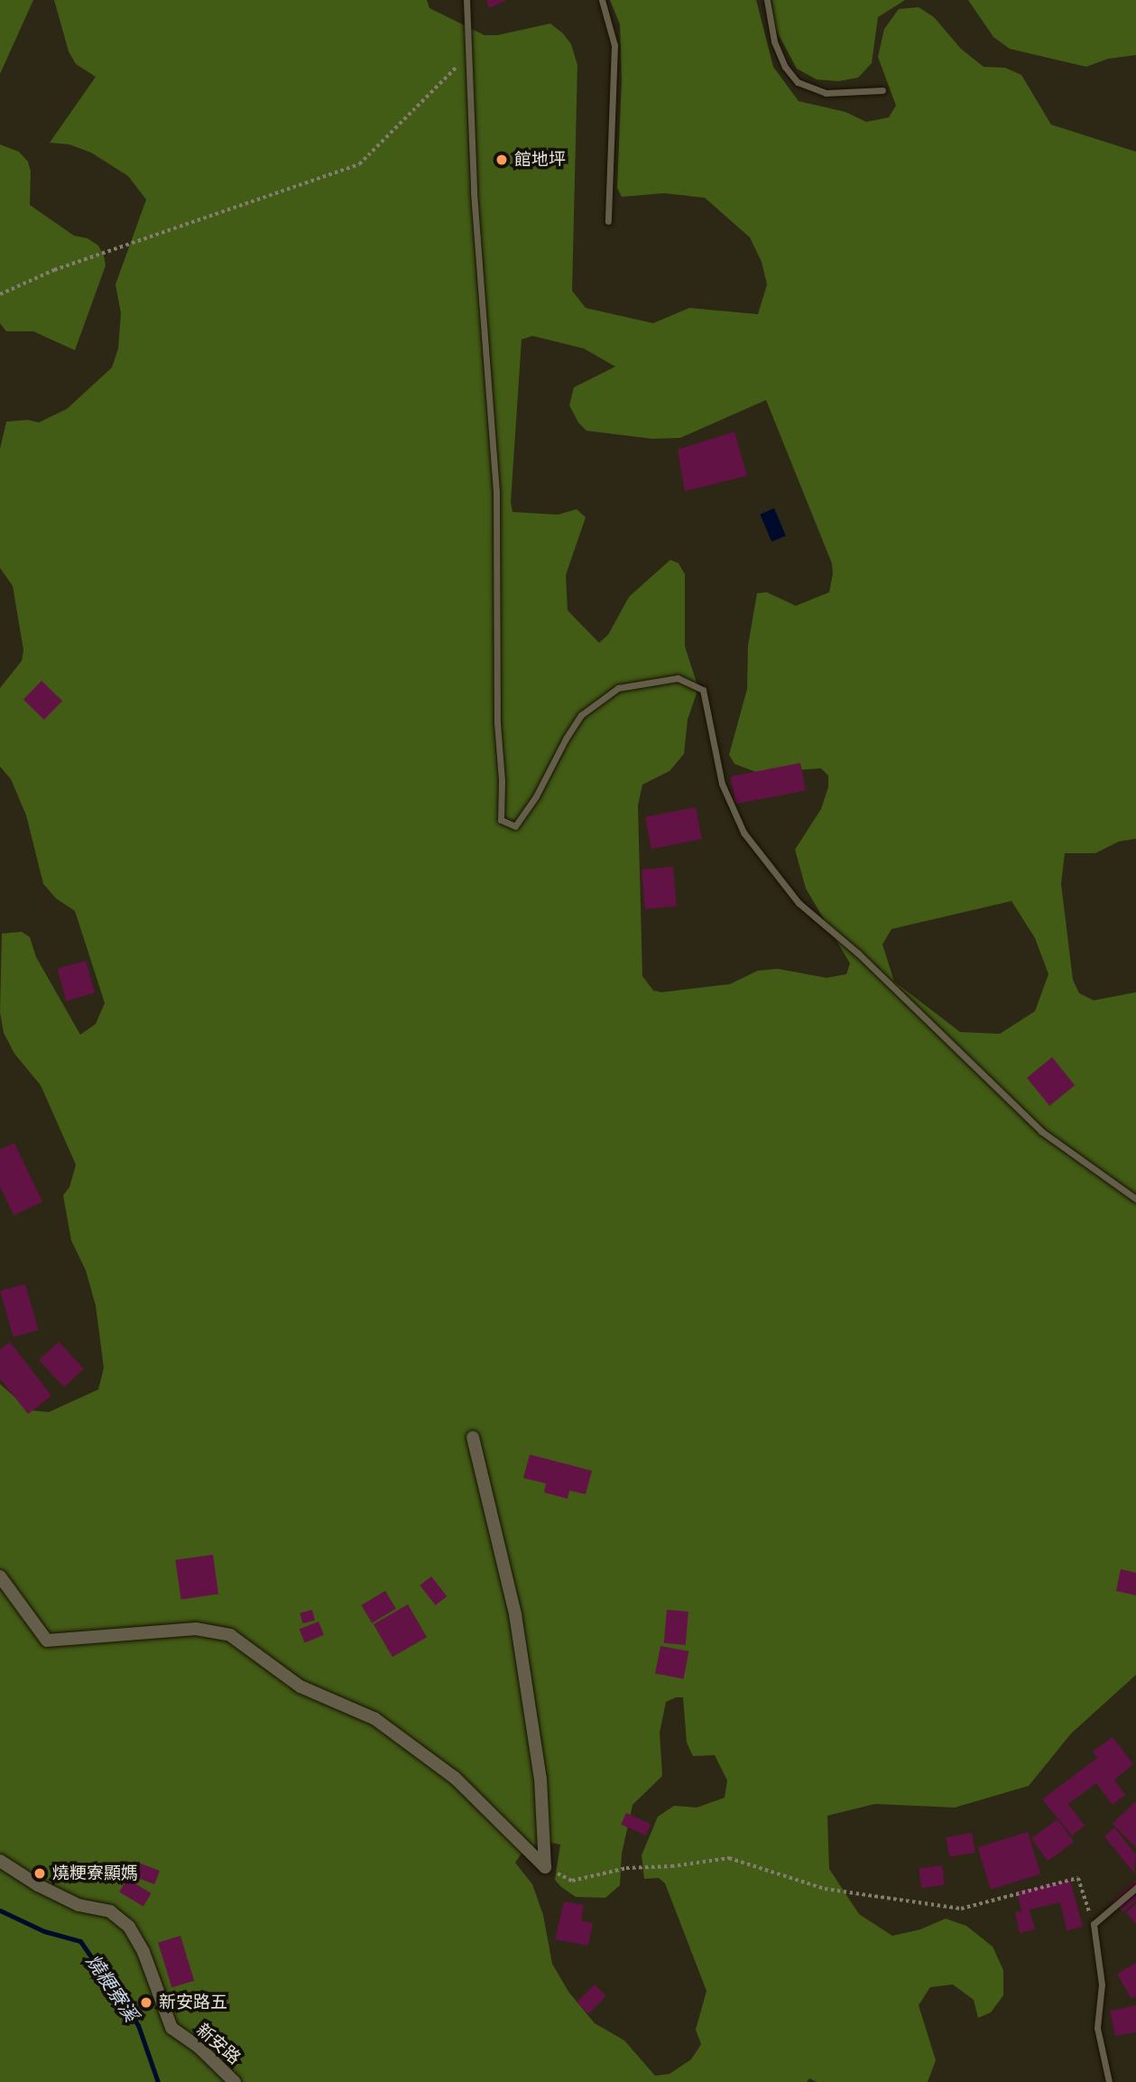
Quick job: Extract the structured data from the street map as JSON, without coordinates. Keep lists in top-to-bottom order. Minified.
{"streets":{"street":["新安路"]},"water":["燒粳寮溪"],"places":["館地坪","燒粳寮顯媽","新安路五"]}
